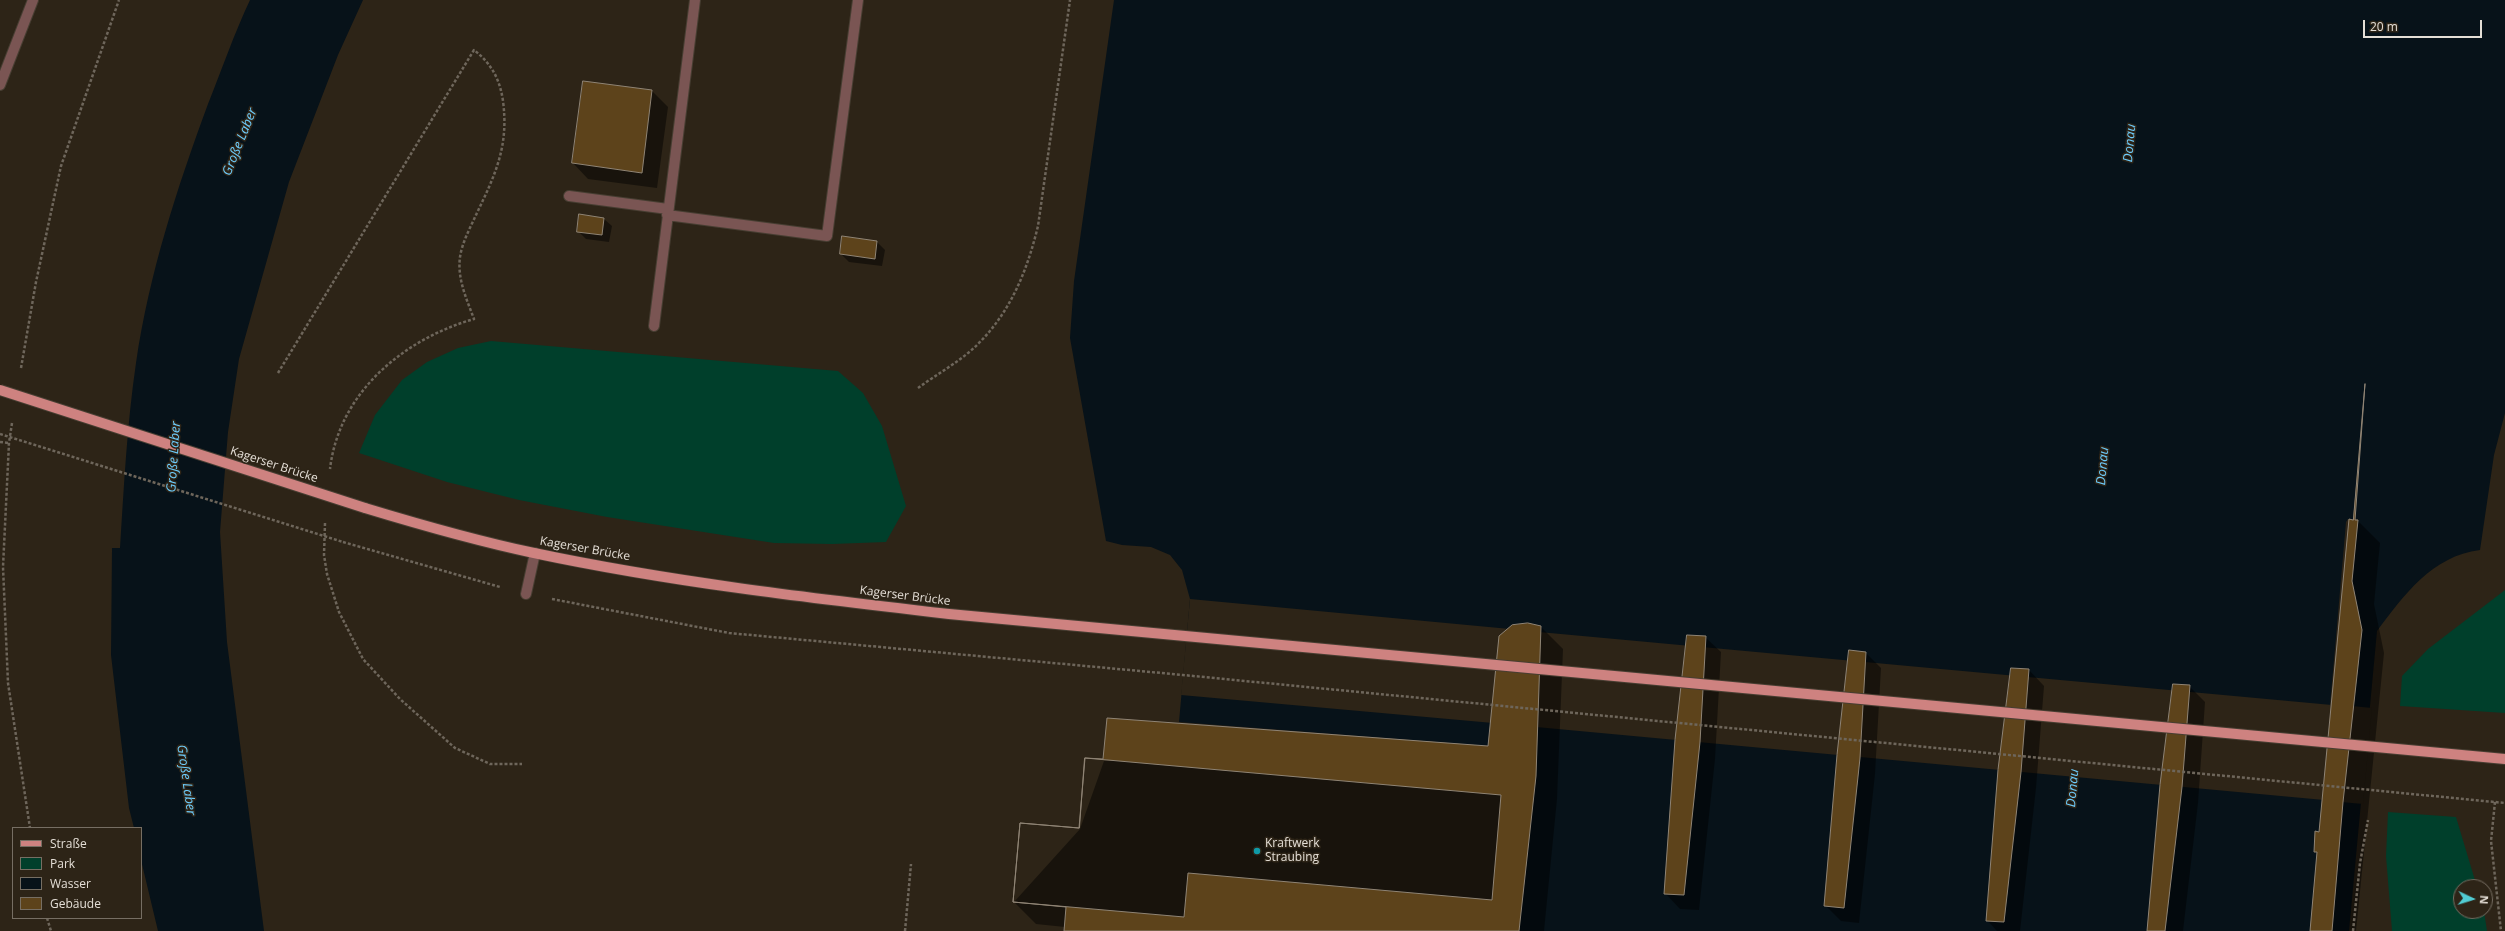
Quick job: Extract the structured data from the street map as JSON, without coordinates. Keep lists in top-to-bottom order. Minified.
{"streets":{"main road":["Kagerser Brücke"]},"water":["Große Laber","Donau"],"places":["Kraftwerk Straubing"],"legend":["Straße","Park","Wasser","Gebäude"],"scale_bar":"20 m","north":"right"}
